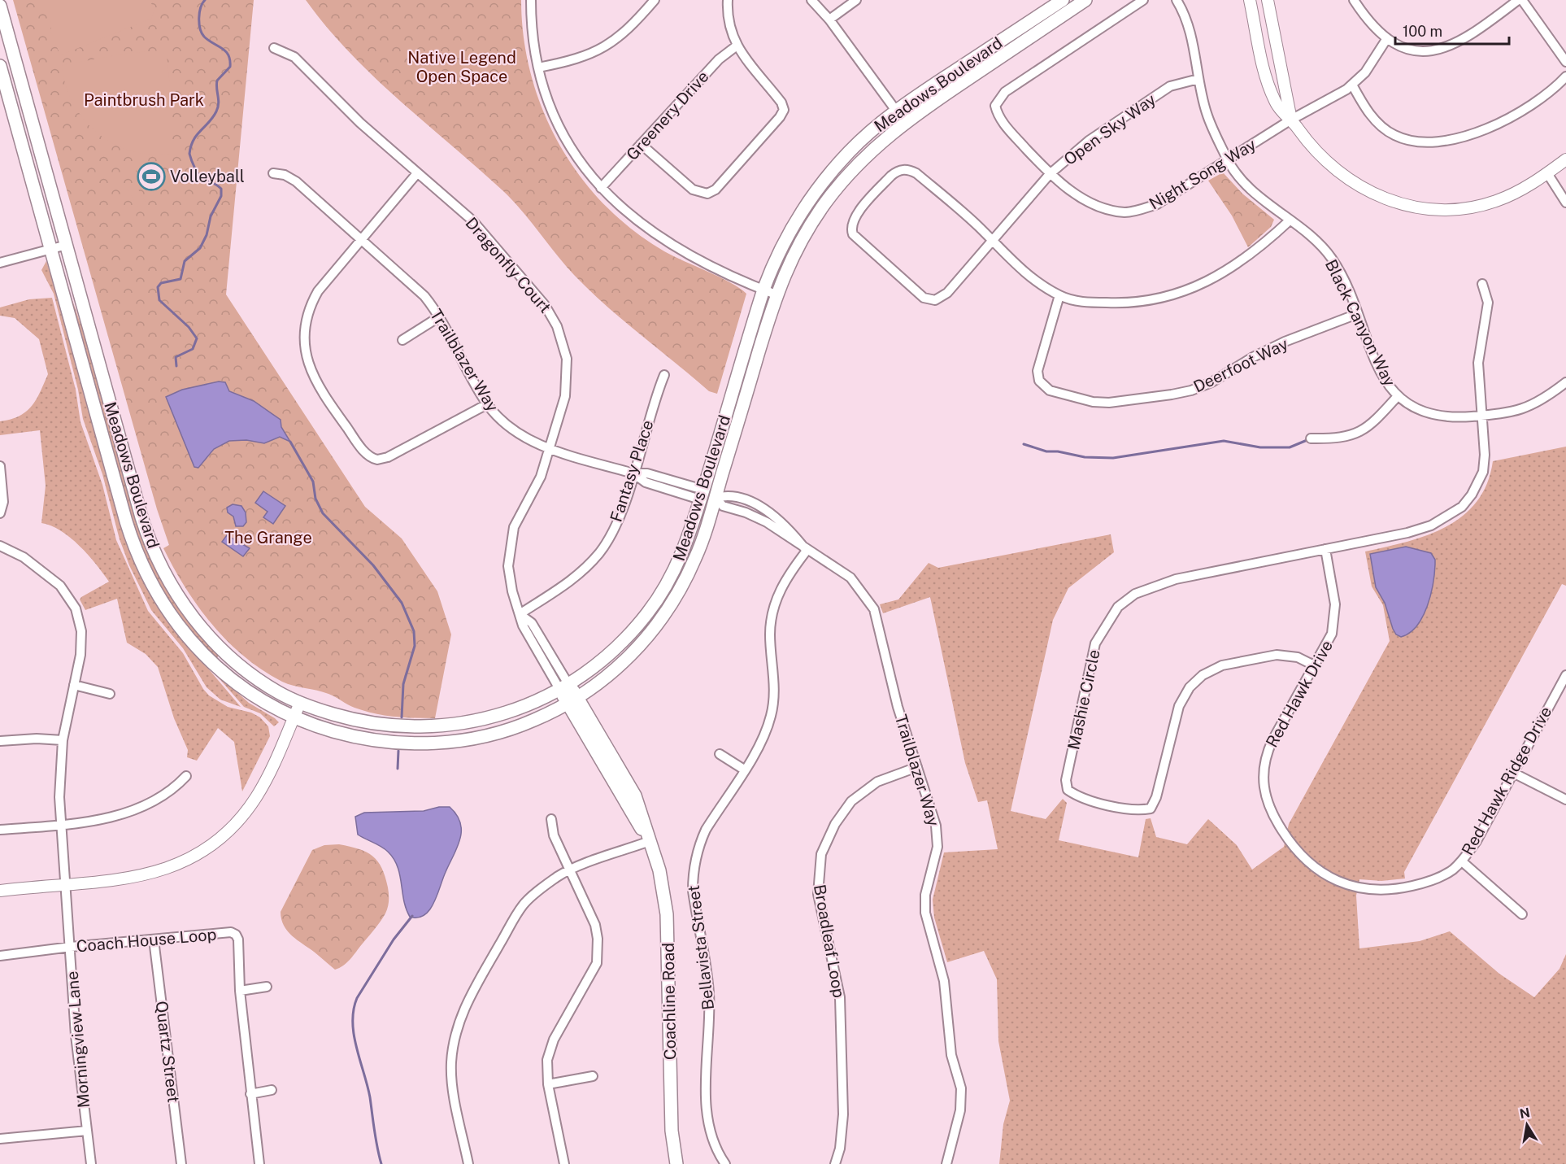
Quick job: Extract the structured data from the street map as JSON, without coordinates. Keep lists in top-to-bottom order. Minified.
{"streets":{"main road":["Meadows Boulevard","Coachline Road"],"street":["Greenery Drive","Open Sky Way","Night Song Way","Dragonfly Court","Black Canyon Way","Trailblazer Way","Deerfoot Way","Fantasy Place","Red Hawk Drive","Mashie Circle","Red Hawk Ridge Drive","Coach House Loop","Broadleaf Loop","Bellavista Street","Morningview Lane","Quartz Street"]},"crossings":[["Meadows Boulevard","Dragonfly Court"],["Meadows Boulevard","Trailblazer Way"],["Meadows Boulevard","Coachline Road"],["Open Sky Way","Night Song Way"],["Open Sky Way","Black Canyon Way"],["Night Song Way","Black Canyon Way"],["Dragonfly Court","Trailblazer Way"],["Dragonfly Court","Fantasy Place"],["Dragonfly Court","Coachline Road"],["Black Canyon Way","Deerfoot Way"],["Black Canyon Way","Mashie Circle"],["Trailblazer Way","Fantasy Place"],["Trailblazer Way","Broadleaf Loop"],["Trailblazer Way","Bellavista Street"],["Red Hawk Drive","Mashie Circle"],["Red Hawk Drive","Red Hawk Ridge Drive"],["Coach House Loop","Morningview Lane"],["Coach House Loop","Quartz Street"]],"parks":["Native Legend Open Space","Paintbrush Park","The Grange"],"places":{"sports":["Volleyball"]},"scale_bar":"100 m","north":"top"}
